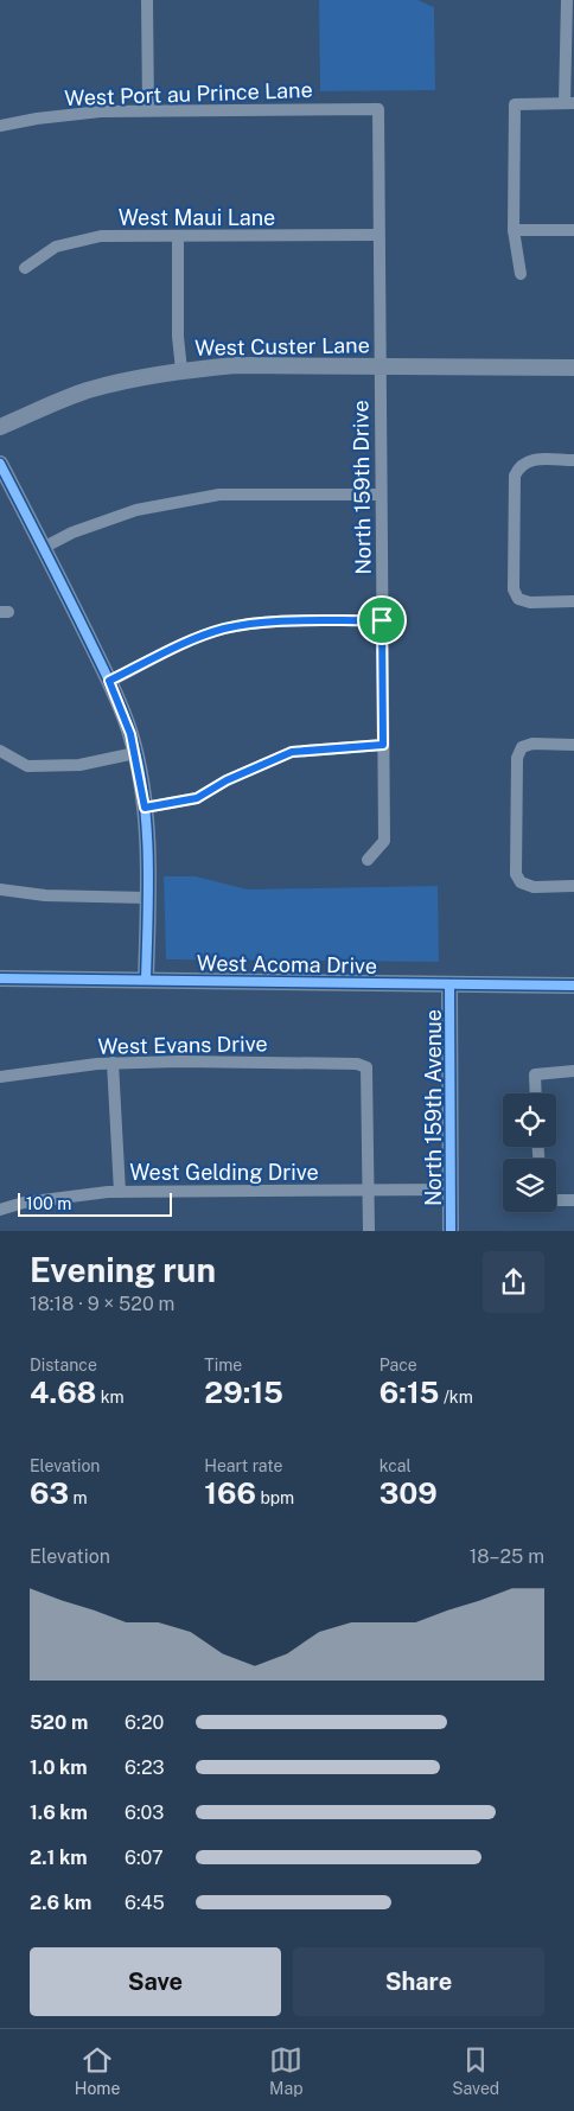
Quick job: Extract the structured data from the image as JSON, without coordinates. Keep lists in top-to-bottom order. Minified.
{"streets":{"street":["West Port au Prince Lane","West Maui Lane","West Custer Lane","North 159th Drive","West Acoma Drive","West Evans Drive","North 159th Avenue","West Gelding Drive"]},"crossings":[["West Port au Prince Lane","North 159th Drive"],["West Maui Lane","North 159th Drive"],["West Custer Lane","North 159th Drive"],["West Acoma Drive","North 159th Avenue"],["West Evans Drive","West Gelding Drive"],["North 159th Avenue","West Gelding Drive"]],"scale_bar":"100 m","page":{"scale":"100 m","heading":["Evening run","18:18 · 9 × 520 m"],"stats":[["Distance","4.68 km"],["Time","29:15"],["Pace","6:15 /km"],["Elevation","63 m"],["Heart rate","166 bpm"],["kcal","309"]],"chart":["Elevation","18–25 m"],"list":[{"name":"520 m","note":"6:20"},{"name":"1.0 km","note":"6:23"},{"name":"1.6 km","note":"6:03"},{"name":"2.1 km","note":"6:07"},{"name":"2.6 km","note":"6:45"}],"buttons":["Save","Share"],"tabs":["Home","Map","Saved"]}}
